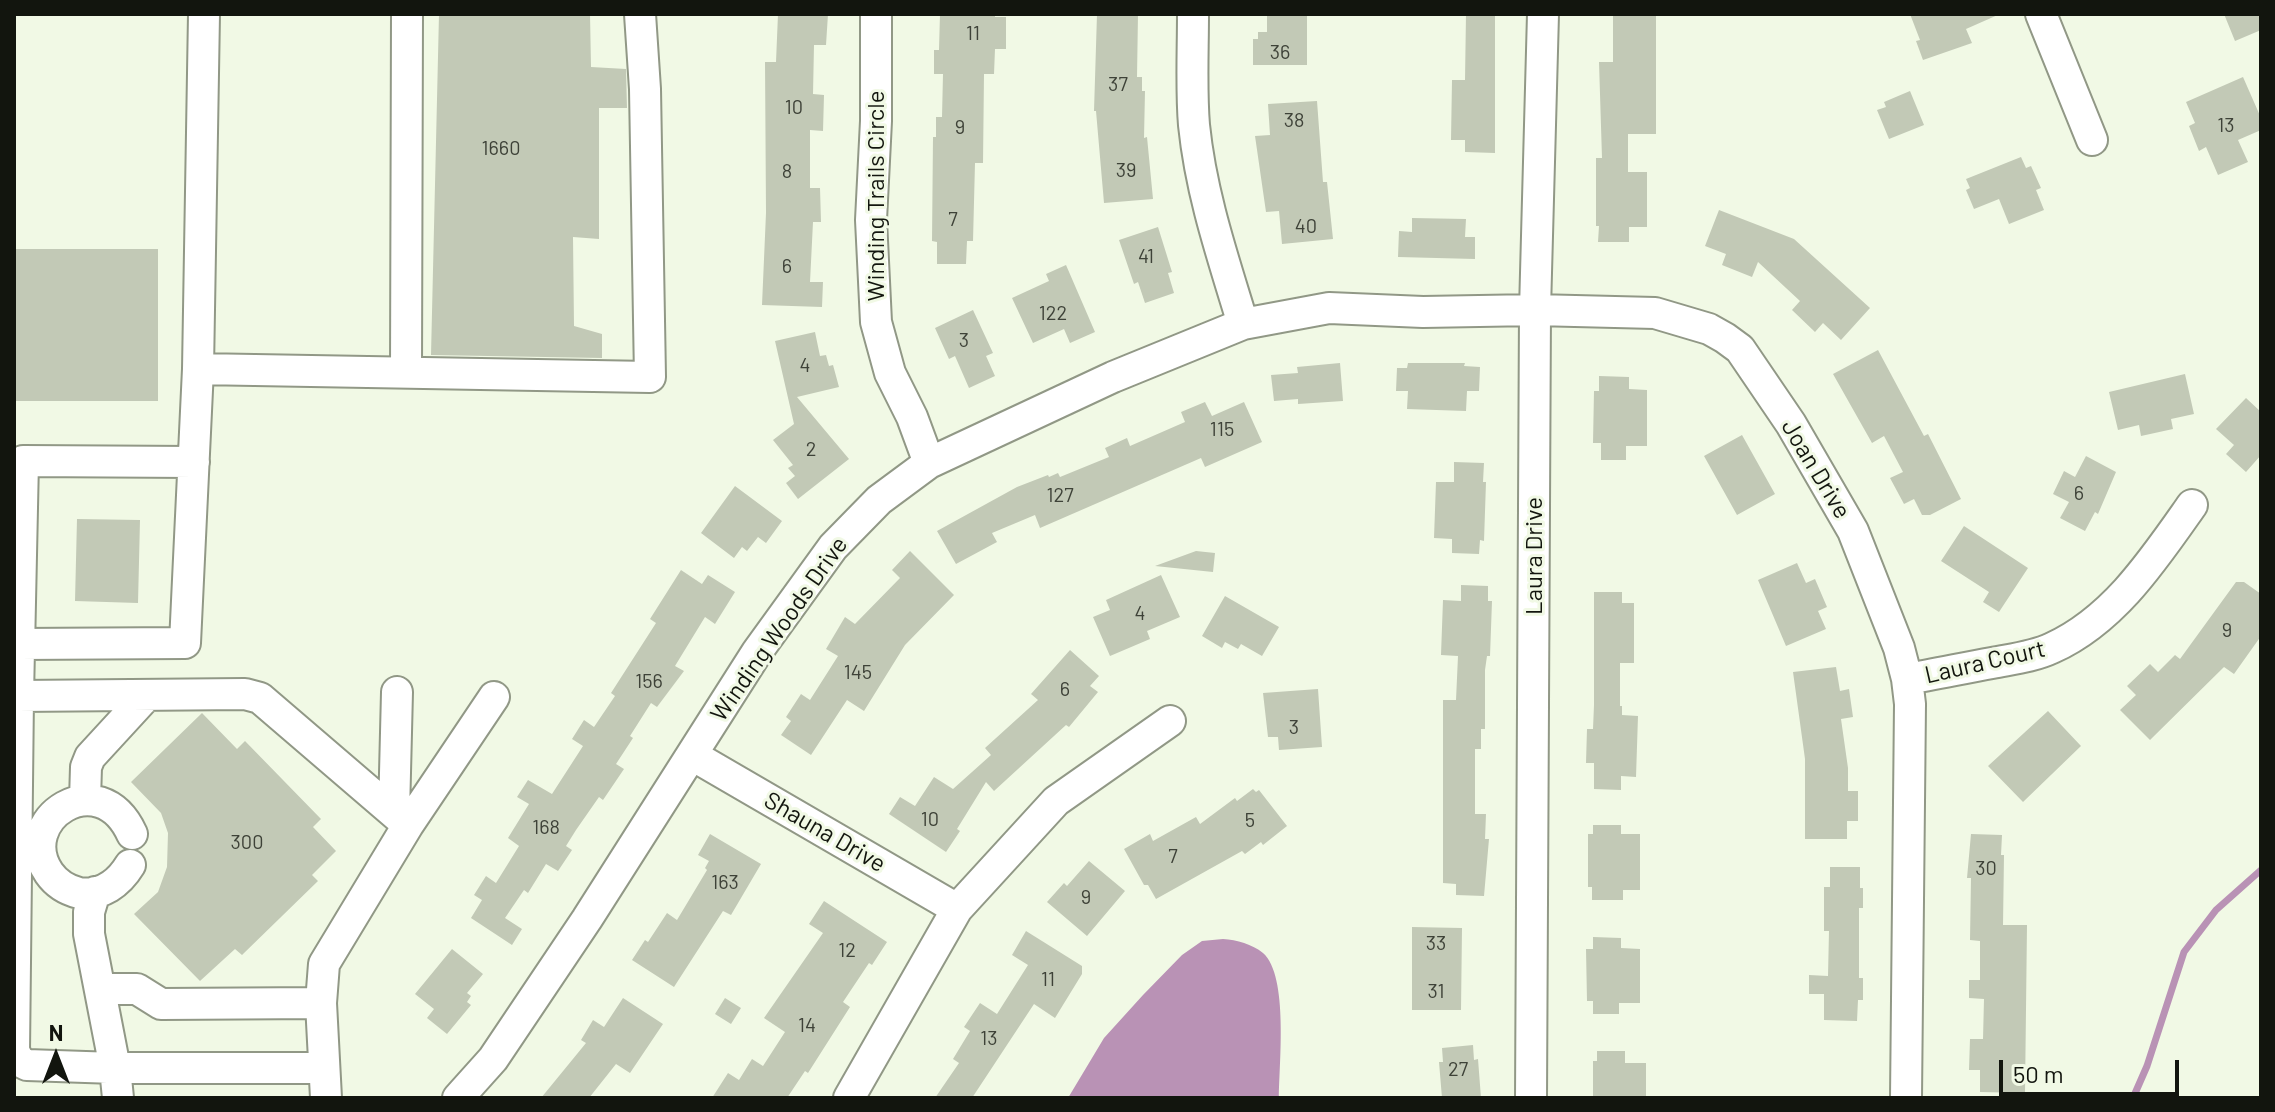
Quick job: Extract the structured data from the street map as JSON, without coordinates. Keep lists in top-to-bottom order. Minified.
{"streets":{"street":["Winding Trails Circle","Joan Drive","Laura Drive","Winding Woods Drive","Laura Court","Shauna Drive"]},"crossings":[["Winding Trails Circle","Winding Woods Drive"],["Joan Drive","Laura Drive"],["Joan Drive","Winding Woods Drive"],["Joan Drive","Laura Court"],["Winding Woods Drive","Shauna Drive"]],"house_numbers":["11","36","37","10","38","13","9","1660","39","8","7","40","41","6","122","3","4","115","2","6","127","4","9","145","156","6","3","10","5","168","300","7","30","163","9","33","12","11","31","14","13","27"],"scale_bar":"50 m","north":"top"}
